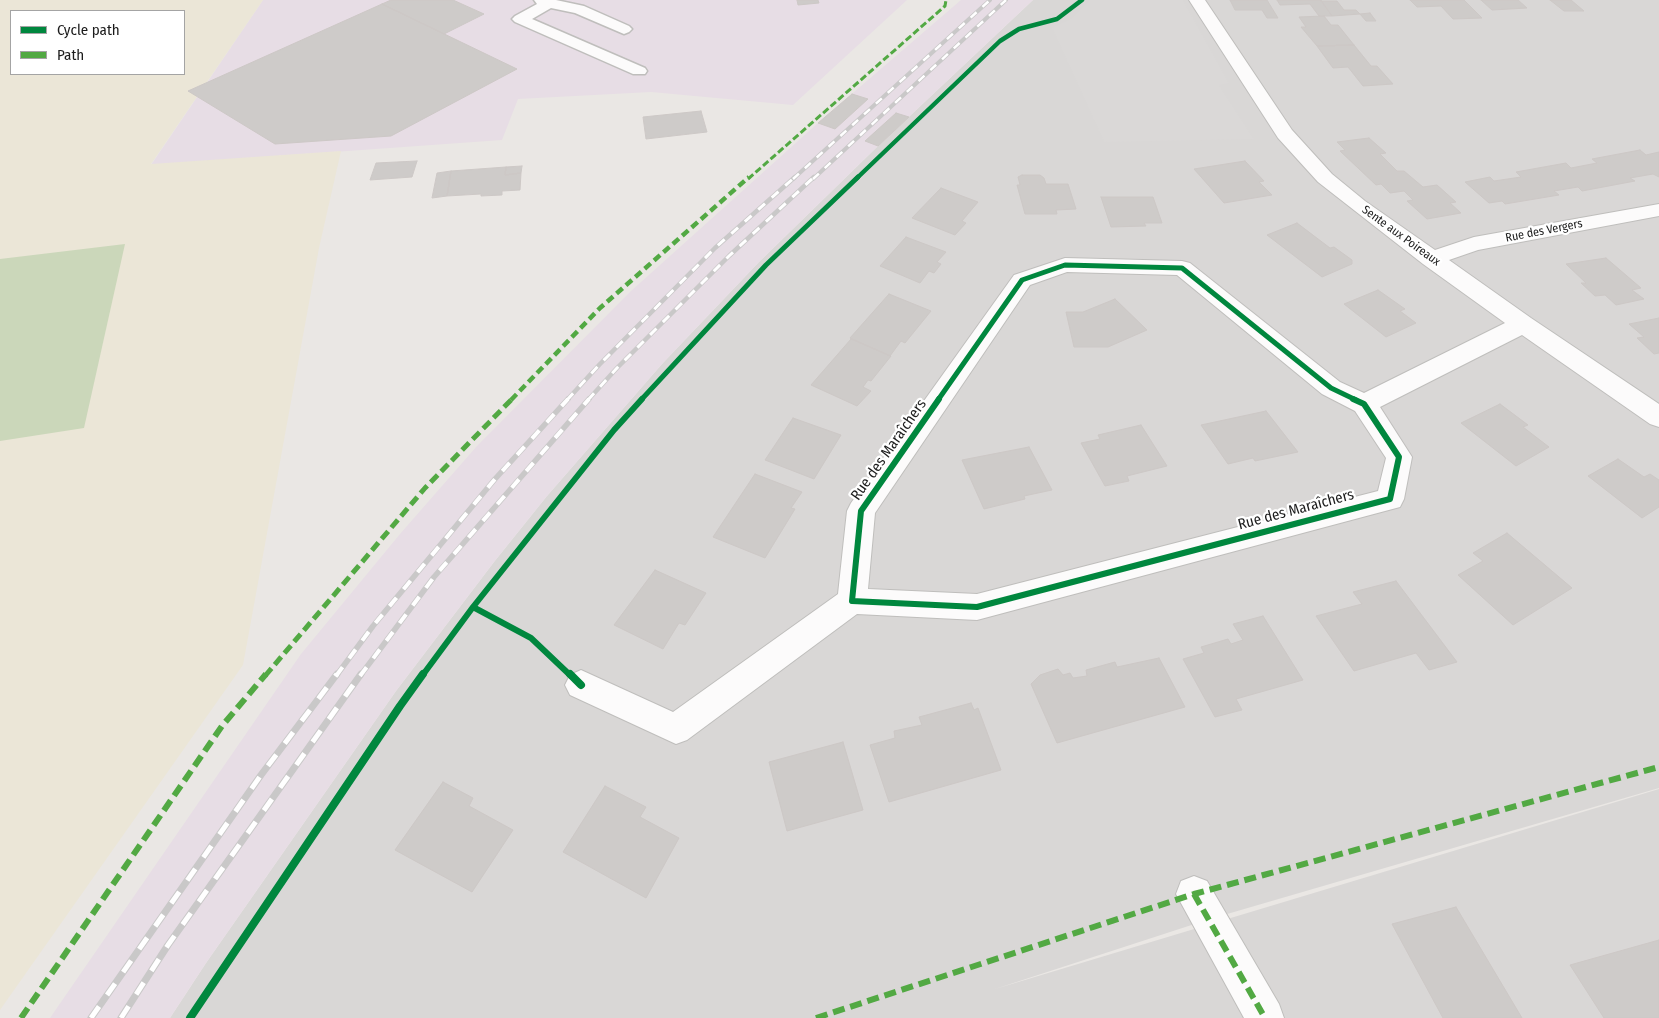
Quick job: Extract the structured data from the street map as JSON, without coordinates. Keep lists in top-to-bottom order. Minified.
{"streets":{"street":["Rue des Vergers","Sente aux Poireaux","Rue des Maraîchers"]},"crossings":[["Rue des Vergers","Sente aux Poireaux"]],"legend":["Cycle path","Path"]}
